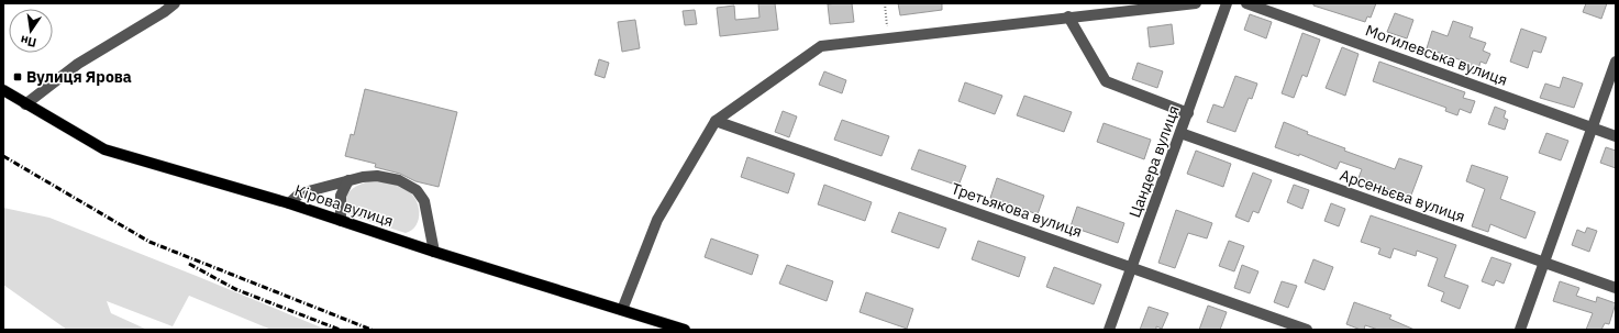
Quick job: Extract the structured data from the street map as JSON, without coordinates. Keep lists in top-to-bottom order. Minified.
{"streets":{"main road":["Кірова вулиця"],"street":["Могилевська вулиця","Цандера вулиця","Арсеньєва вулиця","Третьякова вулиця"]},"crossings":[["Цандера вулиця","Арсеньєва вулиця"],["Цандера вулиця","Третьякова вулиця"]],"places":{"transit":["Вулиця Ярова"]},"north":"bottom"}
